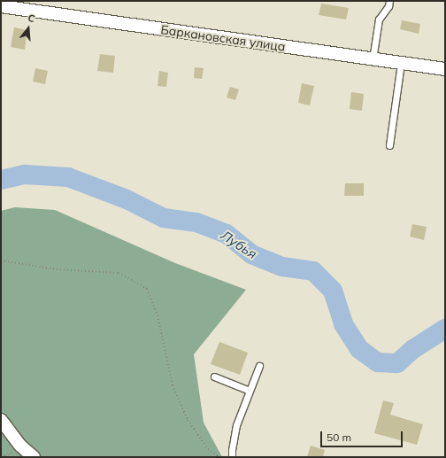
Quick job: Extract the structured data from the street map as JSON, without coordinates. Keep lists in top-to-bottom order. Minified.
{"streets":{"street":["Баркановская улица"]},"water":["Лубья"],"scale_bar":"50 m","north":"top"}
